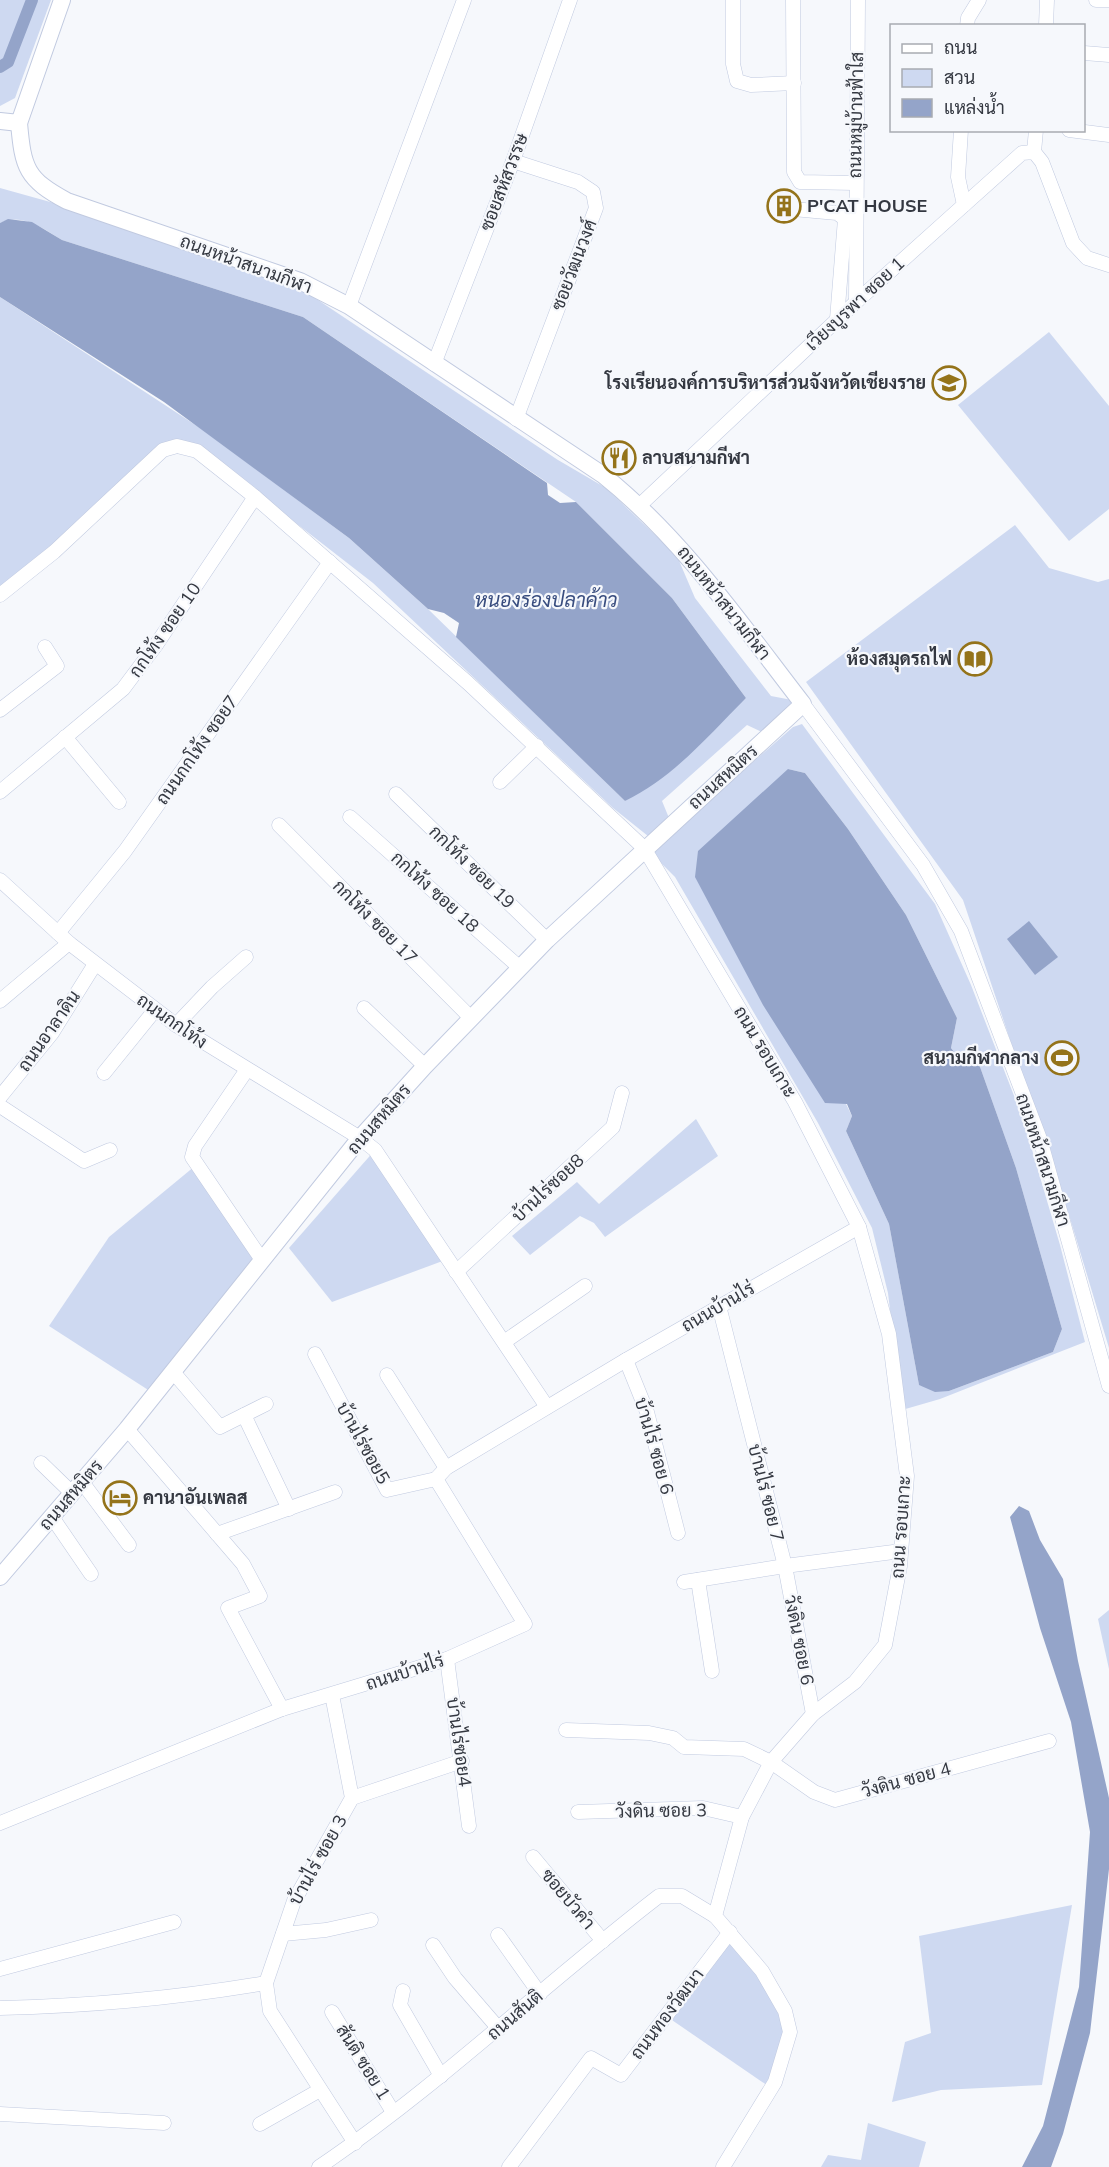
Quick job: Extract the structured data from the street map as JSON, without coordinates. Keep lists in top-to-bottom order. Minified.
{"streets":{"street":["ถนนหมู่บ้านฟ้าใส","ซอยสหัสวรรษ","ถนนหน้าสนามกีฬา","ซอยวัฒนวงศ์","เวียงบูรพา ซอย 1","กกโท้ง ซอย 10","ถนนกกโท้ง ซอย7","ถนนสหมิตร","กกโท้ง ซอย 19","กกโท้ง ซอย 18","กกโท้ง ซอย 17","ถนนกกโท้ง","ถนนอาลาดิน","ถนน รอบเกาะ","บ้านไร่ซอย8","ถนนบ้านไร่","บ้านไร่ซอย5","บ้านไร่ ซอย 6","บ้านไร่ ซอย 7","วังดิน ซอย 6","บ้านไร่ซอย4","วังดิน ซอย 4","วังดิน ซอย 3","บ้านไร่ ซอย 3","ซอยบัวคำ","ถนนทองวัฒนา","ถนนสันติ","สันติ ซอย 1"]},"crossings":[["ถนนหมู่บ้านฟ้าใส","เวียงบูรพา ซอย 1"],["ซอยสหัสวรรษ","ถนนหน้าสนามกีฬา"],["ซอยสหัสวรรษ","ซอยวัฒนวงศ์"],["ถนนหน้าสนามกีฬา","ซอยวัฒนวงศ์"],["ถนนหน้าสนามกีฬา","เวียงบูรพา ซอย 1"],["ถนนหน้าสนามกีฬา","ถนนสหมิตร"],["กกโท้ง ซอย 10","ถนน รอบเกาะ"],["ถนนกกโท้ง ซอย7","ถนนกกโท้ง"],["ถนนกกโท้ง ซอย7","ถนน รอบเกาะ"],["ถนนสหมิตร","กกโท้ง ซอย 19"],["ถนนสหมิตร","กกโท้ง ซอย 18"],["ถนนสหมิตร","กกโท้ง ซอย 17"],["ถนนสหมิตร","ถนนกกโท้ง"],["ถนนสหมิตร","ถนน รอบเกาะ"],["ถนนกกโท้ง","ถนนอาลาดิน"],["ถนน รอบเกาะ","ถนนบ้านไร่"],["ถนน รอบเกาะ","บ้านไร่ ซอย 7"],["ถนน รอบเกาะ","วังดิน ซอย 6"],["ถนน รอบเกาะ","วังดิน ซอย 4"],["ถนน รอบเกาะ","วังดิน ซอย 3"],["ถนน รอบเกาะ","ถนนสันติ"],["ถนนบ้านไร่","บ้านไร่ซอย5"],["ถนนบ้านไร่","บ้านไร่ ซอย 6"],["ถนนบ้านไร่","บ้านไร่ ซอย 7"],["ถนนบ้านไร่","บ้านไร่ซอย4"],["ถนนบ้านไร่","บ้านไร่ ซอย 3"],["บ้านไร่ ซอย 7","วังดิน ซอย 6"],["บ้านไร่ ซอย 3","ถนนสันติ"],["ซอยบัวคำ","ถนนสันติ"],["ถนนสันติ","สันติ ซอย 1"]],"water":["หนองร่องปลาค้าว"],"places":{"building":["P'CAT HOUSE"],"school or university":["โรงเรียนองค์การบริหารส่วนจังหวัดเชียงราย"],"restaurant":["ลาบสนามกีฬา"],"library":["ห้องสมุดรถไฟ"],"sports":["สนามกีฬากลาง"],"hotel":["คานาอันเพลส"]},"legend":["ถนน","สวน","แหล่งน้ำ"]}
